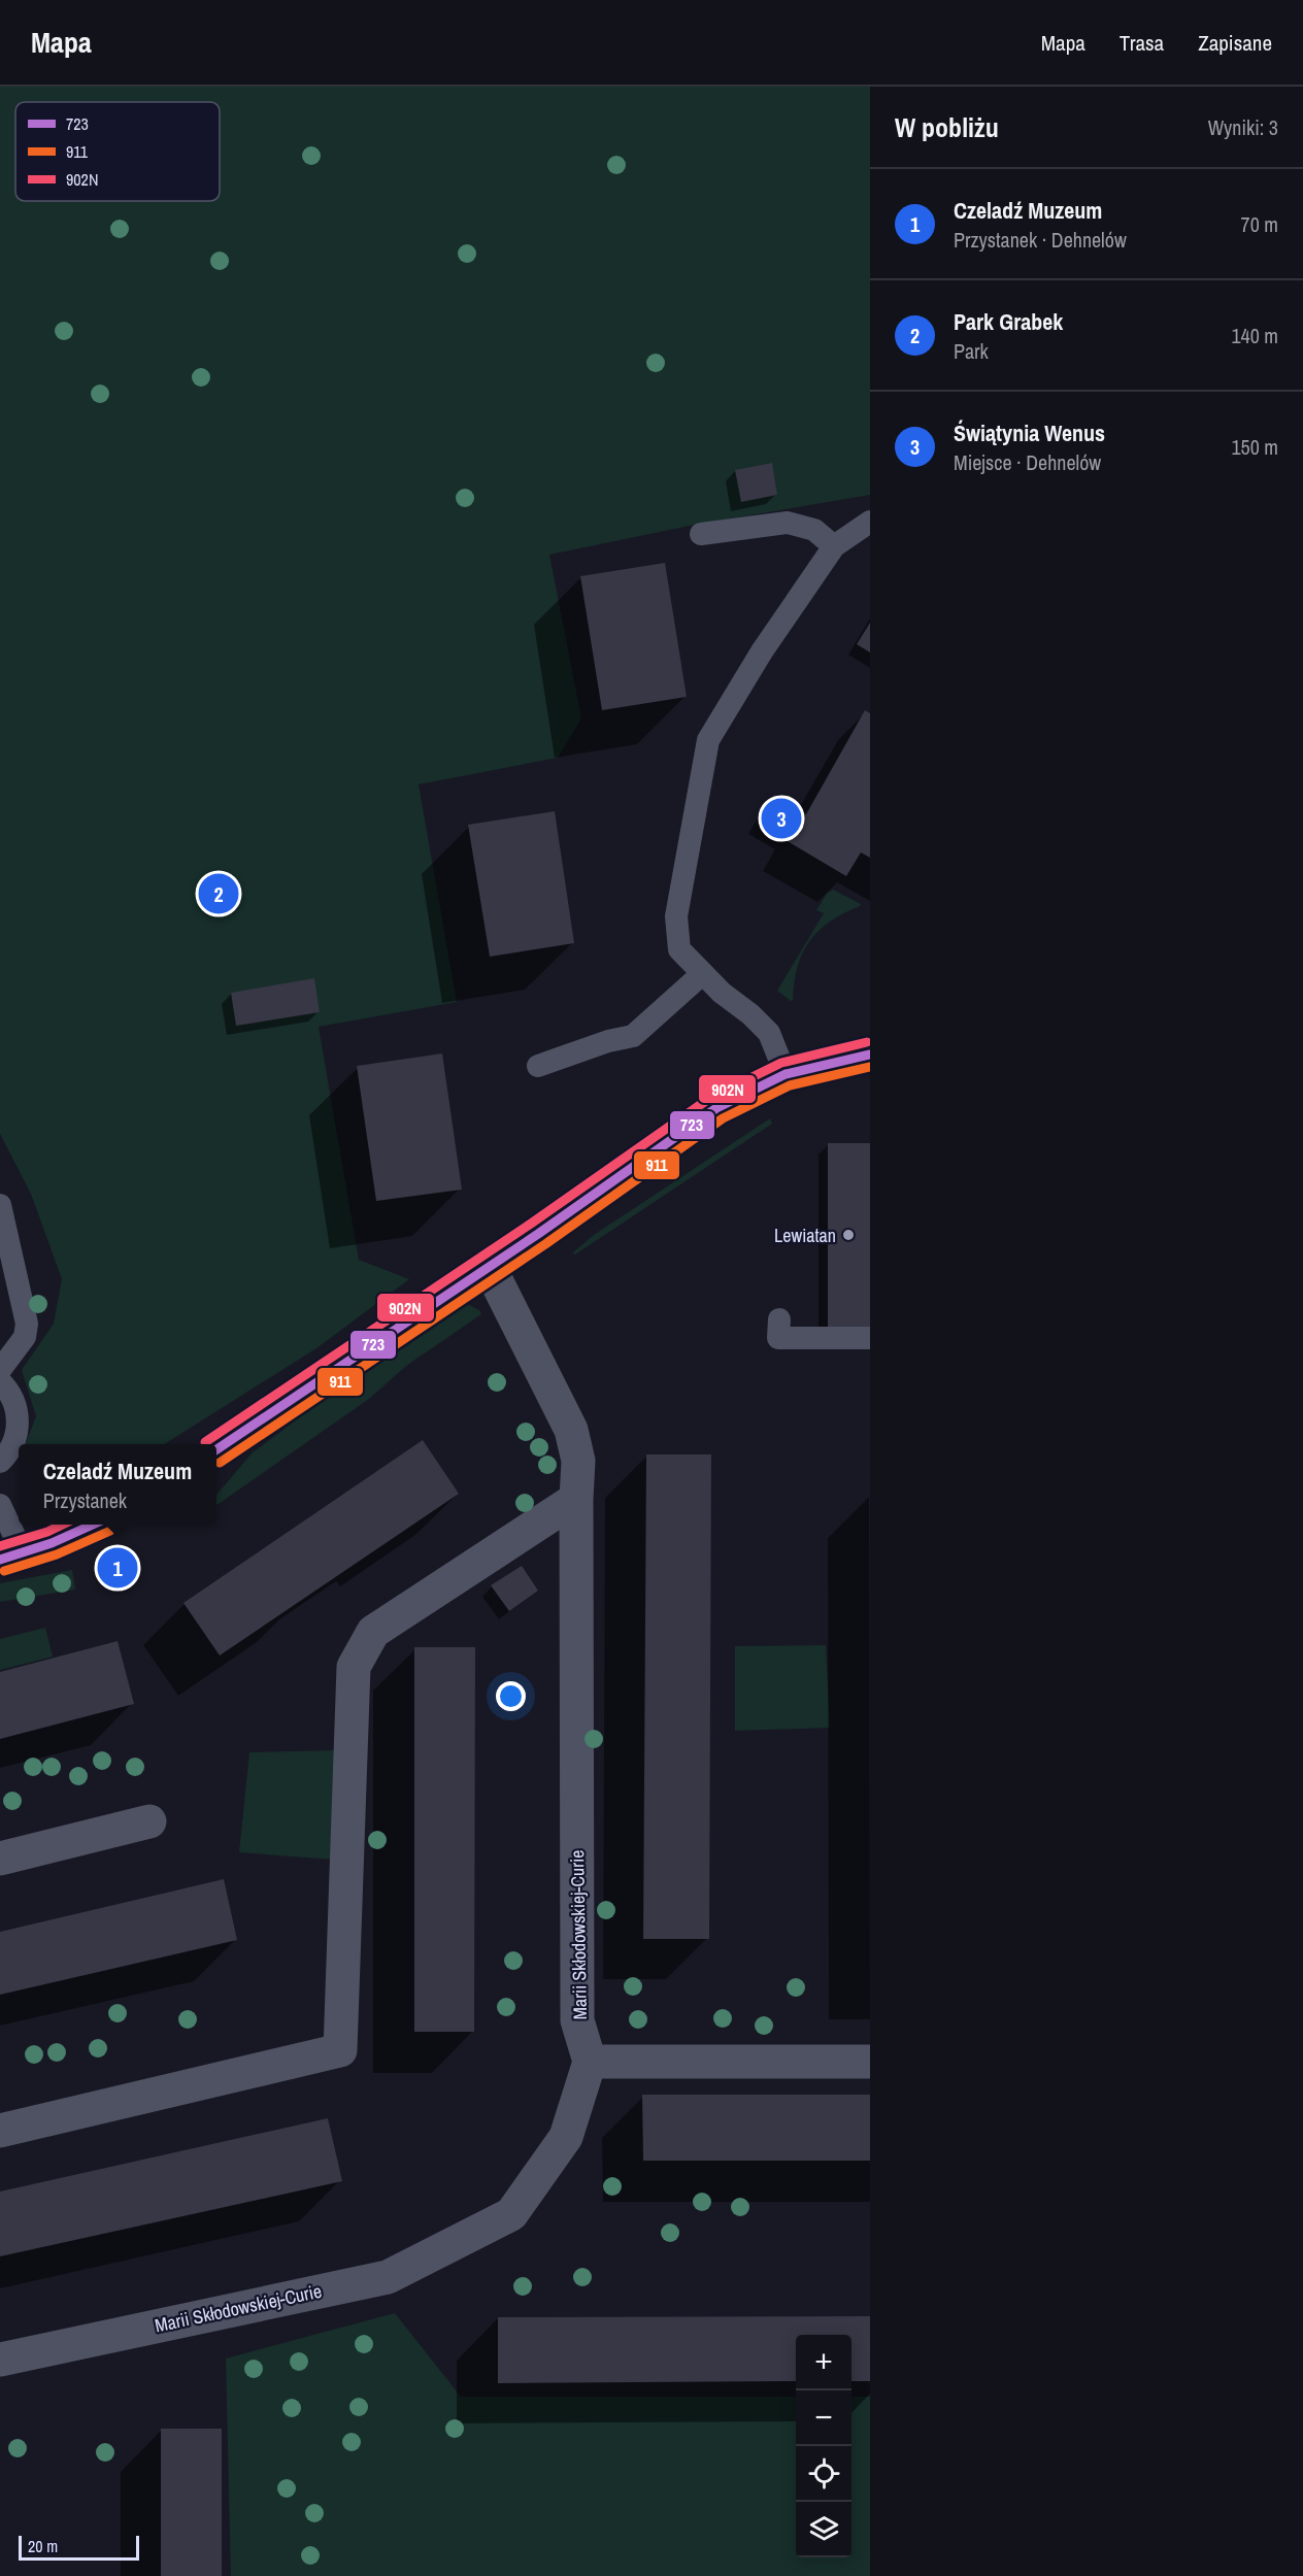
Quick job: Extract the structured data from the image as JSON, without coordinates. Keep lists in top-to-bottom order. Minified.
{"streets":{"street":["Marii Skłodowskiej-Curie"]},"places":["Lewiatan"],"lines":["transit line 902N","transit line 723","transit line 911"],"legend":["723","911","902N"],"scale_bar":"20 m","page":{"header":"Mapa","nav":["Mapa","Trasa","Zapisane"],"heading":["W pobliżu","Wyniki: 3"],"list":[{"mark":"1","name":"Czeladź Muzeum","note":"Przystanek · Dehnelów","value":"70 m"},{"mark":"2","name":"Park Grabek","note":"Park","value":"140 m"},{"mark":"3","name":"Świątynia Wenus","note":"Miejsce · Dehnelów","value":"150 m"}],"pins":["3","2","1"],"popup":["Czeladź Muzeum","Przystanek"],"map_buttons":["+","−"],"scale":"20 m"}}
